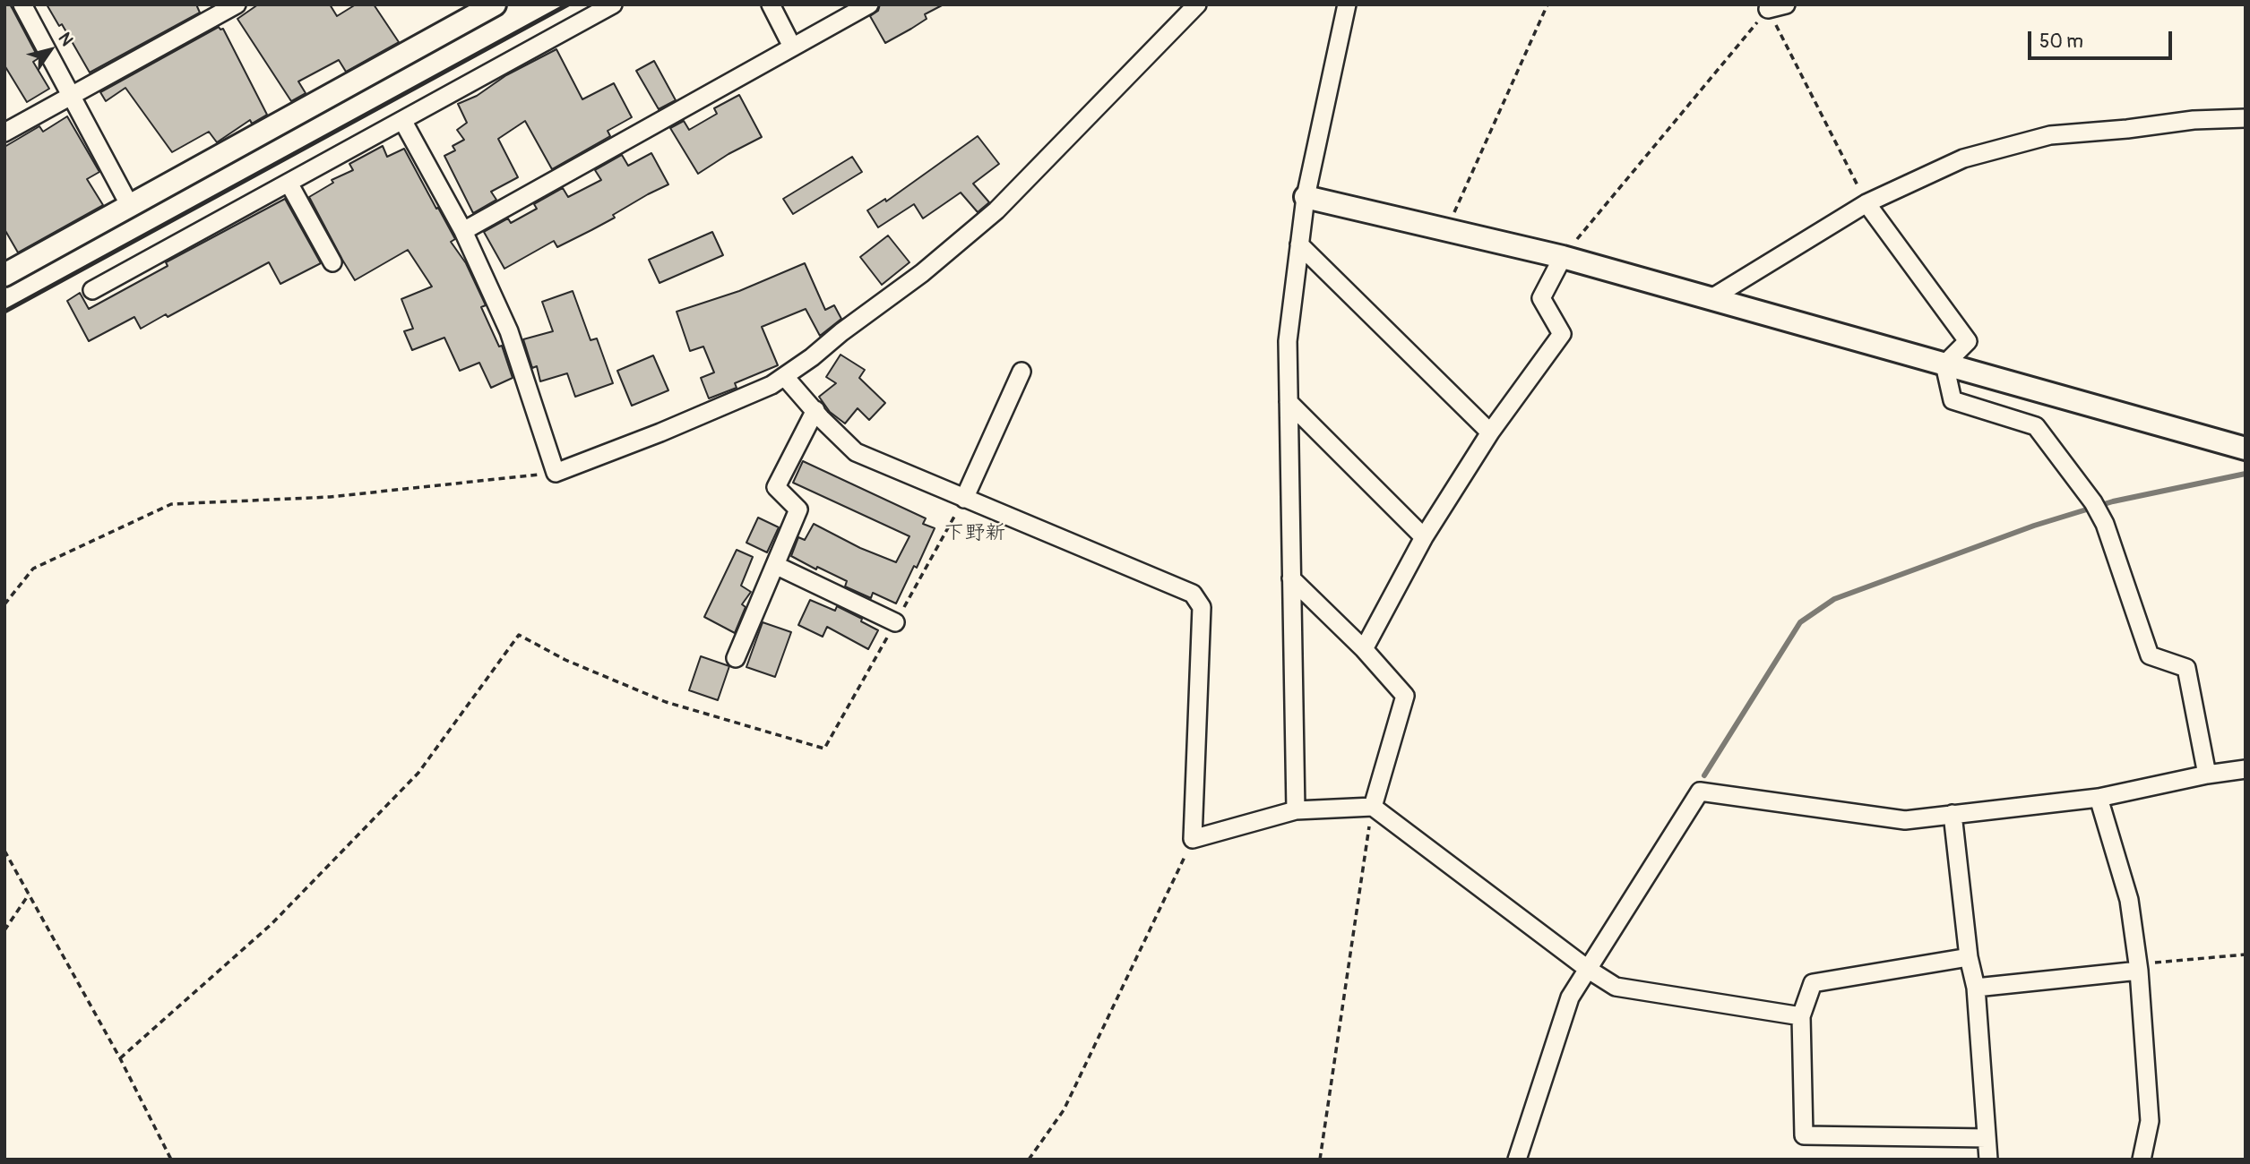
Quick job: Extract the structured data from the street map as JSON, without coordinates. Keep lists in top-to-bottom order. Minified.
{"districts":["下野新"],"scale_bar":"50 m","north":"top right"}
